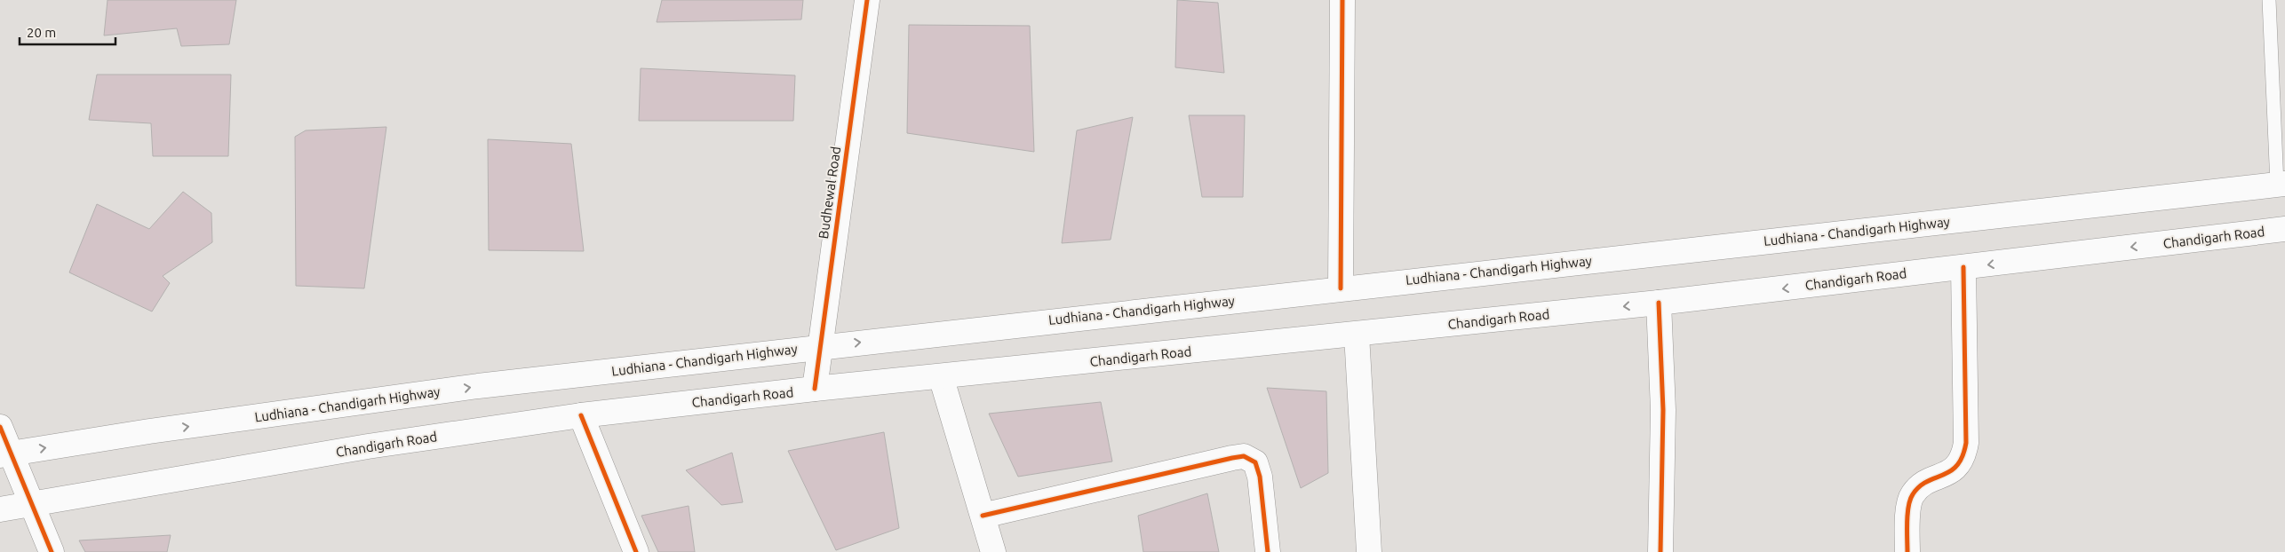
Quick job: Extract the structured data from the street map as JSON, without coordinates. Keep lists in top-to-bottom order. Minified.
{"streets":{"main road":["Budhewal Road","Ludhiana - Chandigarh Highway","Chandigarh Road"]},"crossings":[["Budhewal Road","Ludhiana - Chandigarh Highway"],["Budhewal Road","Chandigarh Road"]],"one_way":["Ludhiana - Chandigarh Highway","Chandigarh Road"],"scale_bar":"20 m"}
